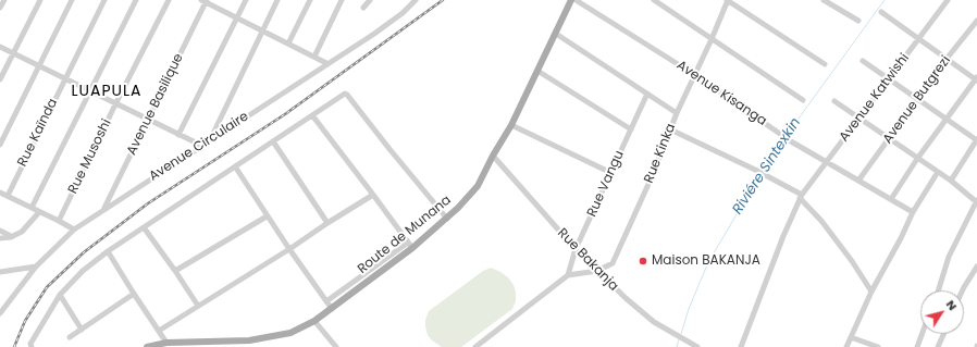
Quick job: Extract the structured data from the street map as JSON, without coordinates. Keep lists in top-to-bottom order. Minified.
{"streets":{"main road":["Route de Munana"],"street":["Avenue Kisanga","Avenue Katwishi","Avenue Butgrezi","Avenue Basilique","Rue Kaïnda","Avenue Circulaire","Rue Kinka","Rue Musoshi","Rue Vangu","Rue Bakanja"]},"crossings":[["Avenue Kisanga","Avenue Katwishi"],["Avenue Kisanga","Avenue Butgrezi"],["Avenue Kisanga","Rue Kinka"],["Avenue Basilique","Avenue Circulaire"],["Rue Kinka","Rue Vangu"],["Rue Kinka","Rue Bakanja"],["Rue Vangu","Rue Bakanja"],["Route de Munana","Rue Bakanja"]],"districts":["LUAPULA"],"water":["Riviére Sintexkin"],"places":["Maison BAKANJA"],"north":"top right"}
